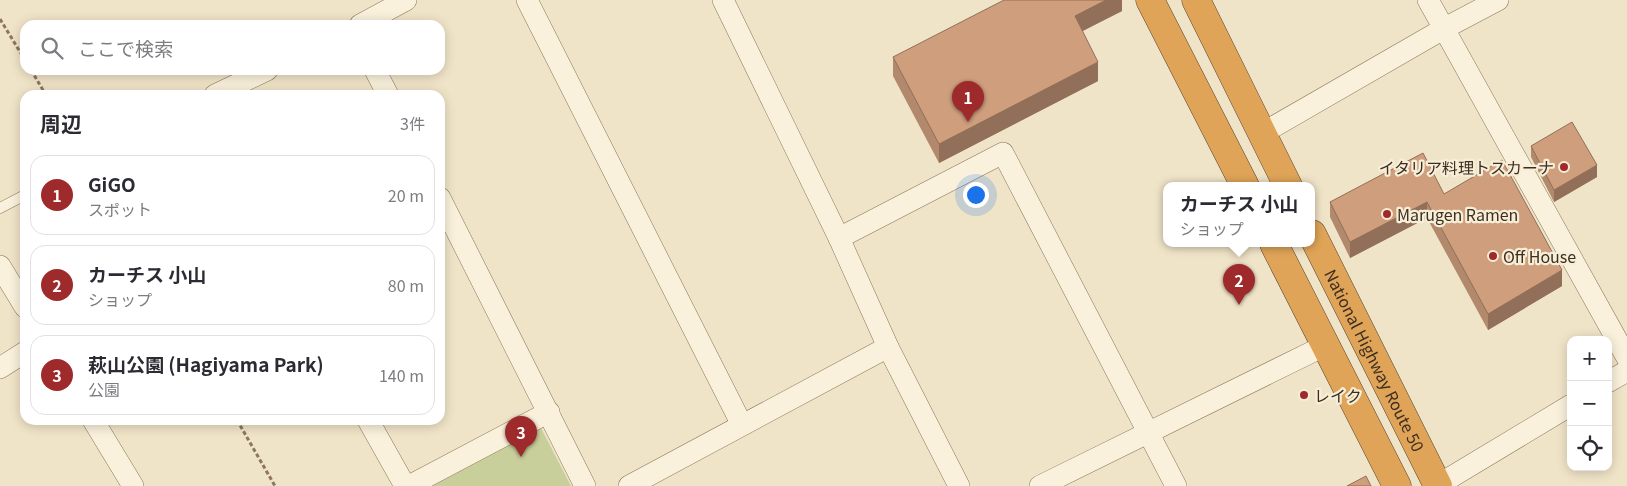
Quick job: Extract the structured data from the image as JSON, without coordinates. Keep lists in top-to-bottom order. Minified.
{"streets":{"highway":["National Highway Route 50"]},"places":["イタリア料理トスカーナ","Marugen Ramen","Off House","レイク"],"page":{"search":"ここで検索","pins":["1","2","3"],"heading":["周辺","3件"],"list":[{"mark":"1","name":"GiGO","note":"スポット","value":"20 m"},{"mark":"2","name":"カーチス 小山","note":"ショップ","value":"80 m"},{"mark":"3","name":"萩山公園 (Hagiyama Park)","note":"公園","value":"140 m"}],"popup":["カーチス 小山","ショップ"],"map_buttons":["+","−"]}}
